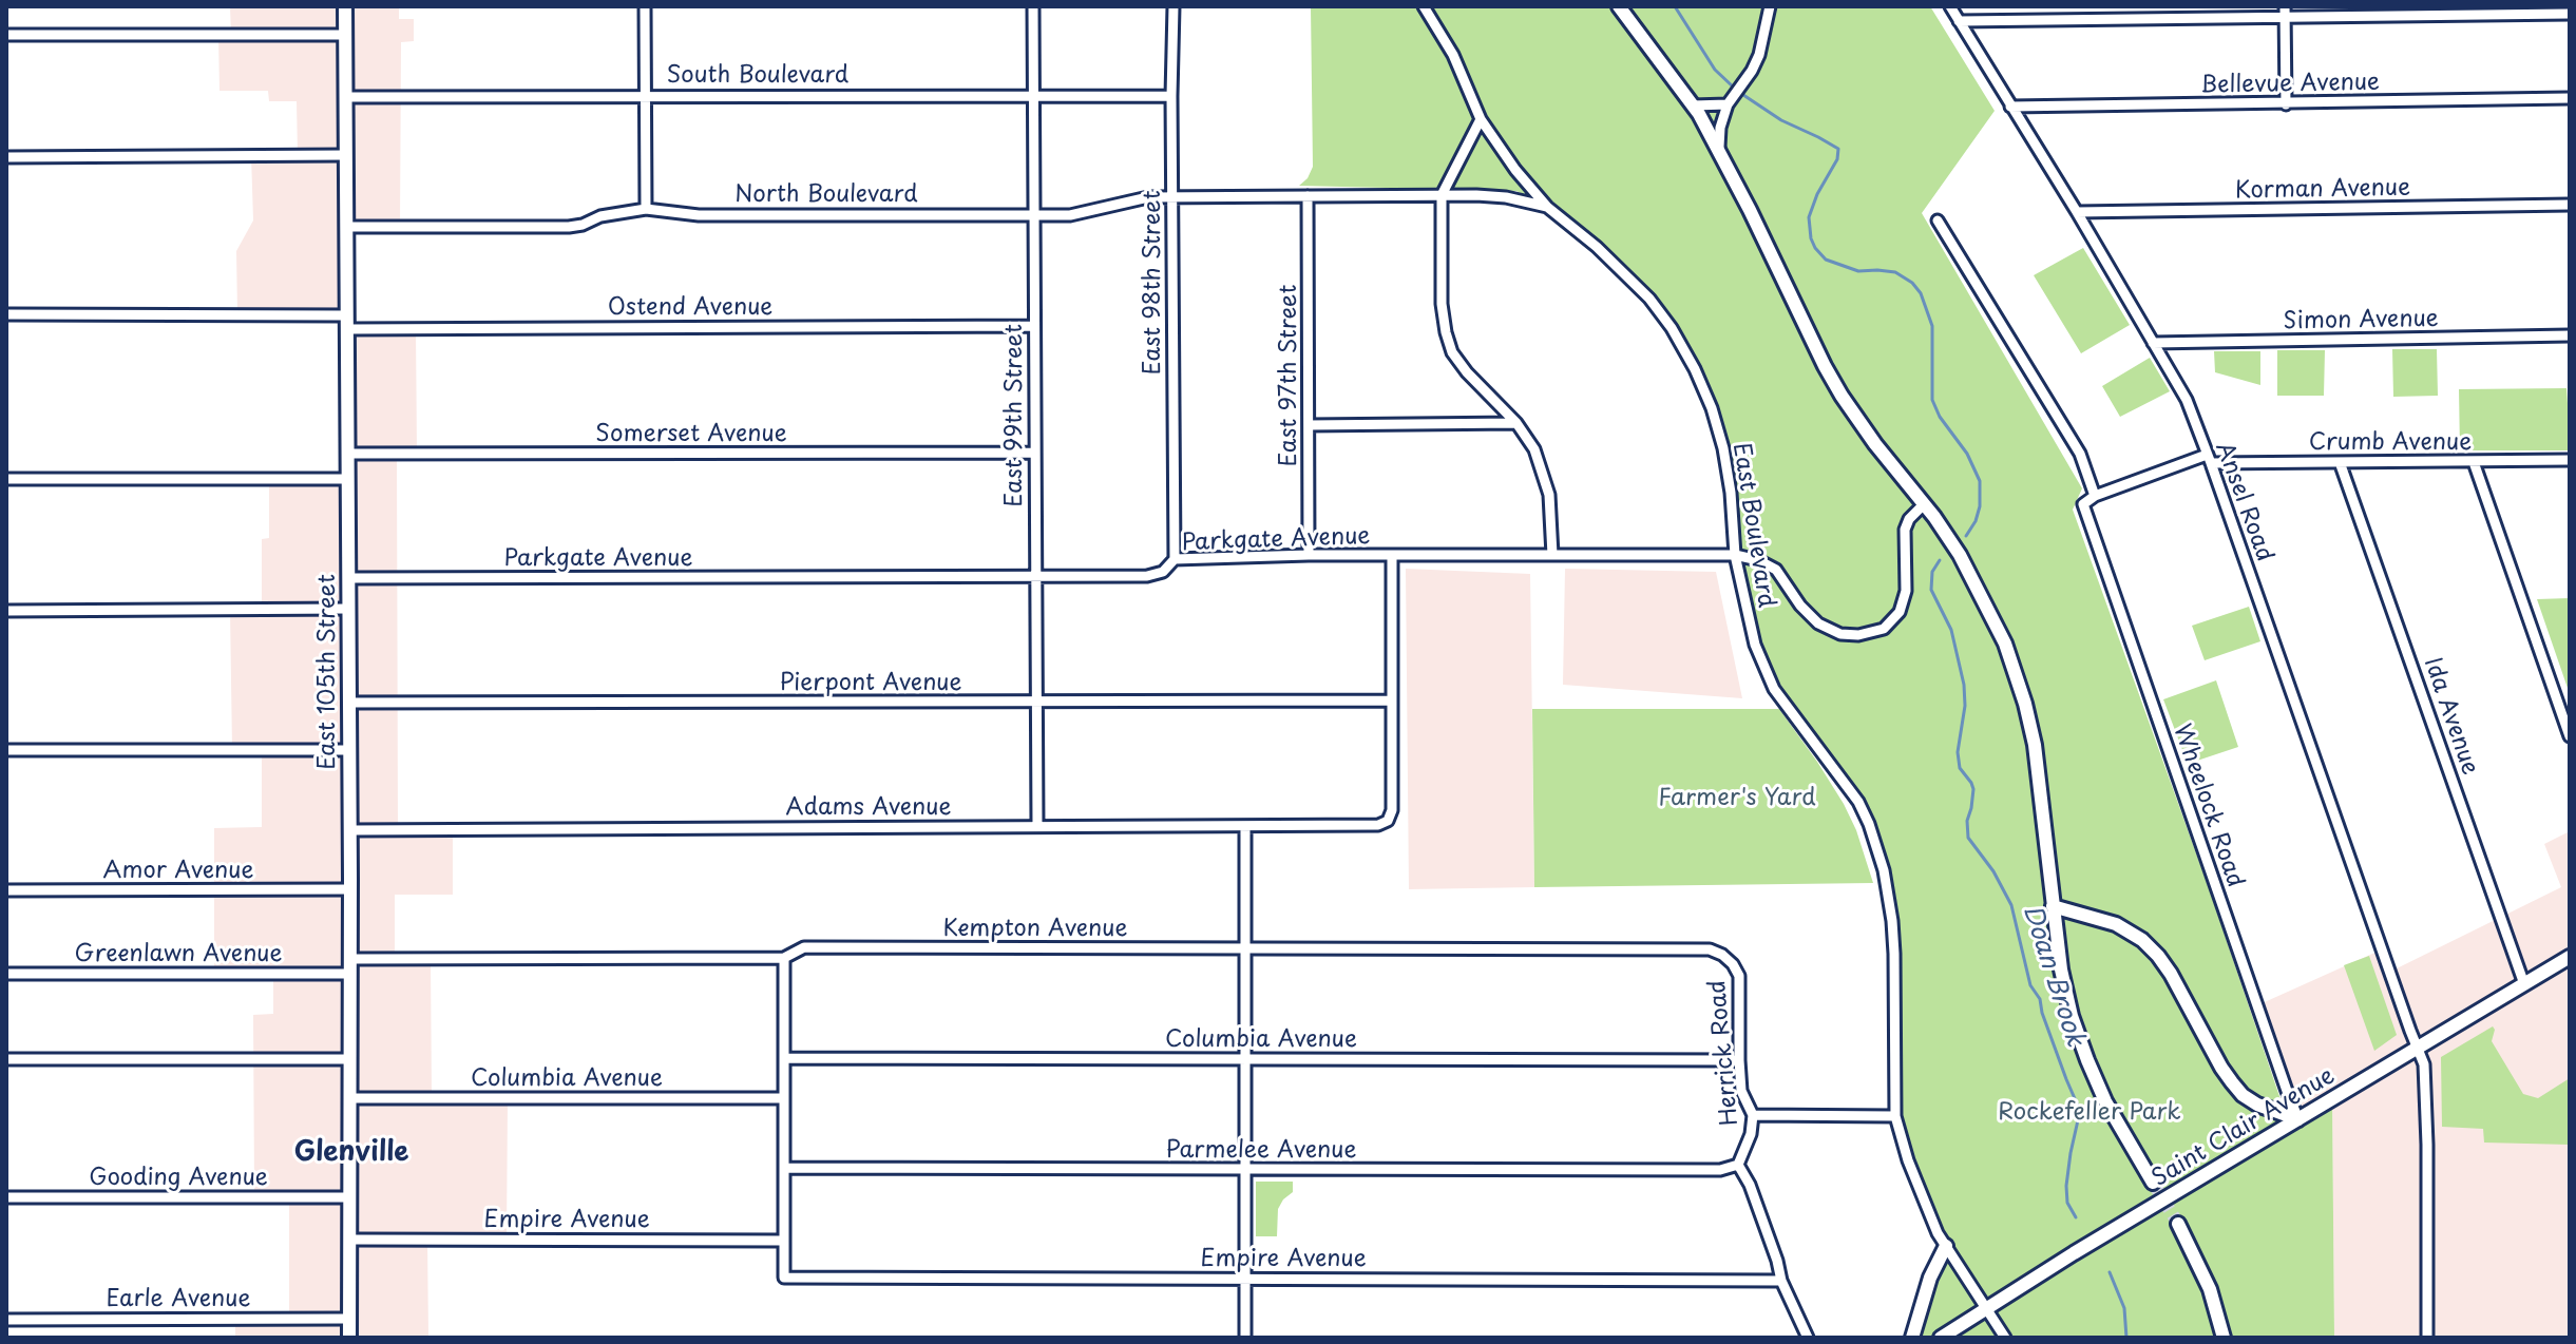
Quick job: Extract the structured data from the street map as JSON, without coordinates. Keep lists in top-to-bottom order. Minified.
{"streets":{"main road":["East 105th Street","Saint Clair Avenue"],"street":["South Boulevard","Bellevue Avenue","Korman Avenue","North Boulevard","East 98th Street","Ostend Avenue","Simon Avenue","East 97th Street","East 99th Street","Somerset Avenue","Crumb Avenue","Ansel Road","East Boulevard","Parkgate Avenue","Pierpont Avenue","Ida Avenue","Wheelock Road","Adams Avenue","Amor Avenue","Kempton Avenue","Greenlawn Avenue","Columbia Avenue","Herrick Road","Parmelee Avenue","Gooding Avenue","Empire Avenue","Earle Avenue"]},"crossings":[["South Boulevard","East 98th Street"],["South Boulevard","East 99th Street"],["South Boulevard","East 105th Street"],["Bellevue Avenue","Ansel Road"],["Korman Avenue","Ansel Road"],["North Boulevard","East 98th Street"],["North Boulevard","East 97th Street"],["North Boulevard","East 99th Street"],["North Boulevard","East Boulevard"],["North Boulevard","East 105th Street"],["East 98th Street","Parkgate Avenue"],["Ostend Avenue","East 99th Street"],["Ostend Avenue","East 105th Street"],["Simon Avenue","Ansel Road"],["East 97th Street","Parkgate Avenue"],["East 99th Street","Somerset Avenue"],["East 99th Street","Parkgate Avenue"],["East 99th Street","Pierpont Avenue"],["East 99th Street","Adams Avenue"],["Somerset Avenue","East 105th Street"],["Crumb Avenue","Ansel Road"],["Crumb Avenue","Ida Avenue"],["Crumb Avenue","Wheelock Road"],["Ansel Road","Saint Clair Avenue"],["East Boulevard","Parkgate Avenue"],["East Boulevard","Saint Clair Avenue"],["Parkgate Avenue","East 105th Street"],["East 105th Street","Pierpont Avenue"],["East 105th Street","Adams Avenue"],["East 105th Street","Amor Avenue"],["East 105th Street","Kempton Avenue"],["East 105th Street","Greenlawn Avenue"],["East 105th Street","Columbia Avenue"],["East 105th Street","Gooding Avenue"],["East 105th Street","Empire Avenue"],["East 105th Street","Earle Avenue"],["Pierpont Avenue","Adams Avenue"],["Ida Avenue","Saint Clair Avenue"],["Wheelock Road","Saint Clair Avenue"],["Kempton Avenue","Herrick Road"],["Columbia Avenue","Herrick Road"],["Herrick Road","Parmelee Avenue"]],"districts":["Glenville"],"water":["Doan Brook"],"parks":["Farmer's Yard","Rockefeller Park"]}
